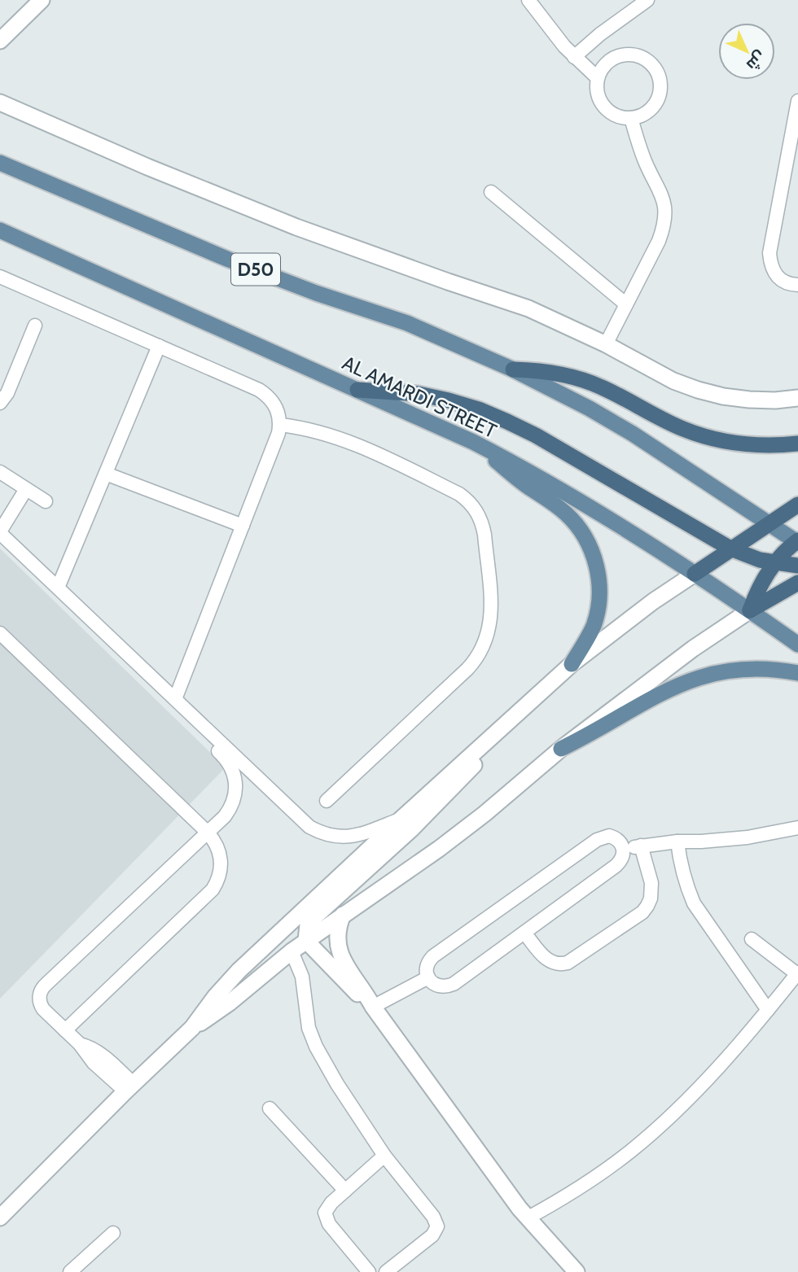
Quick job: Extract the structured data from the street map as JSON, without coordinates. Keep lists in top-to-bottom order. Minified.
{"streets":{"main road":["D50","AL AMARDI STREET"]},"north":"bottom right"}
